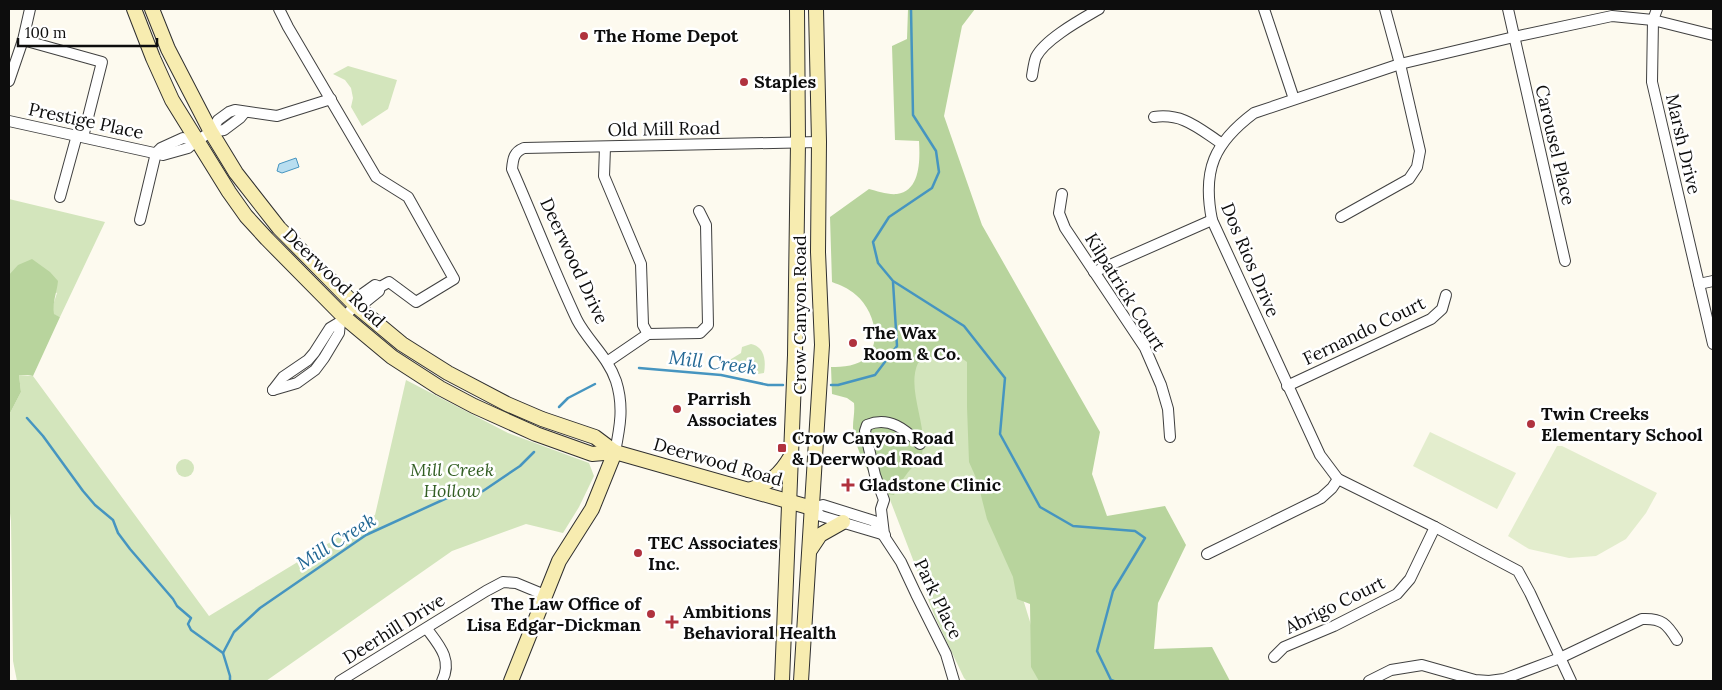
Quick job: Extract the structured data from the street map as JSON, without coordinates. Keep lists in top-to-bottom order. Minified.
{"streets":{"street":["Prestige Place","Old Mill Road","Marsh Drive","Carousel Place","Dos Rios Drive","Deerwood Drive","Deerwood Road","Kilpatrick Court","Crow Canyon Road","Fernando Court","Park Place","Abrigo Court","Deerhill Drive"]},"crossings":[["Prestige Place","Deerwood Road"],["Old Mill Road","Deerwood Drive"],["Old Mill Road","Crow Canyon Road"],["Marsh Drive","Dos Rios Drive"],["Carousel Place","Dos Rios Drive"],["Dos Rios Drive","Fernando Court"],["Dos Rios Drive","Abrigo Court"],["Deerwood Drive","Deerwood Road"],["Deerwood Drive","Deerhill Drive"],["Deerwood Road","Crow Canyon Road"],["Deerwood Road","Park Place"],["Crow Canyon Road","Park Place"]],"water":["Mill Creek"],"parks":["Mill Creek Hollow"],"places":{"other":["The Home Depot","Staples","The Wax Room & Co.","Parrish Associates","Twin Creeks Elementary School","TEC Associates Inc.","The Law Office of Lisa Edgar-Dickman"],"transit":["Crow Canyon Road & Deerwood Road"],"health":["Gladstone Clinic","Ambitions Behavioral Health"]},"scale_bar":"100 m"}
